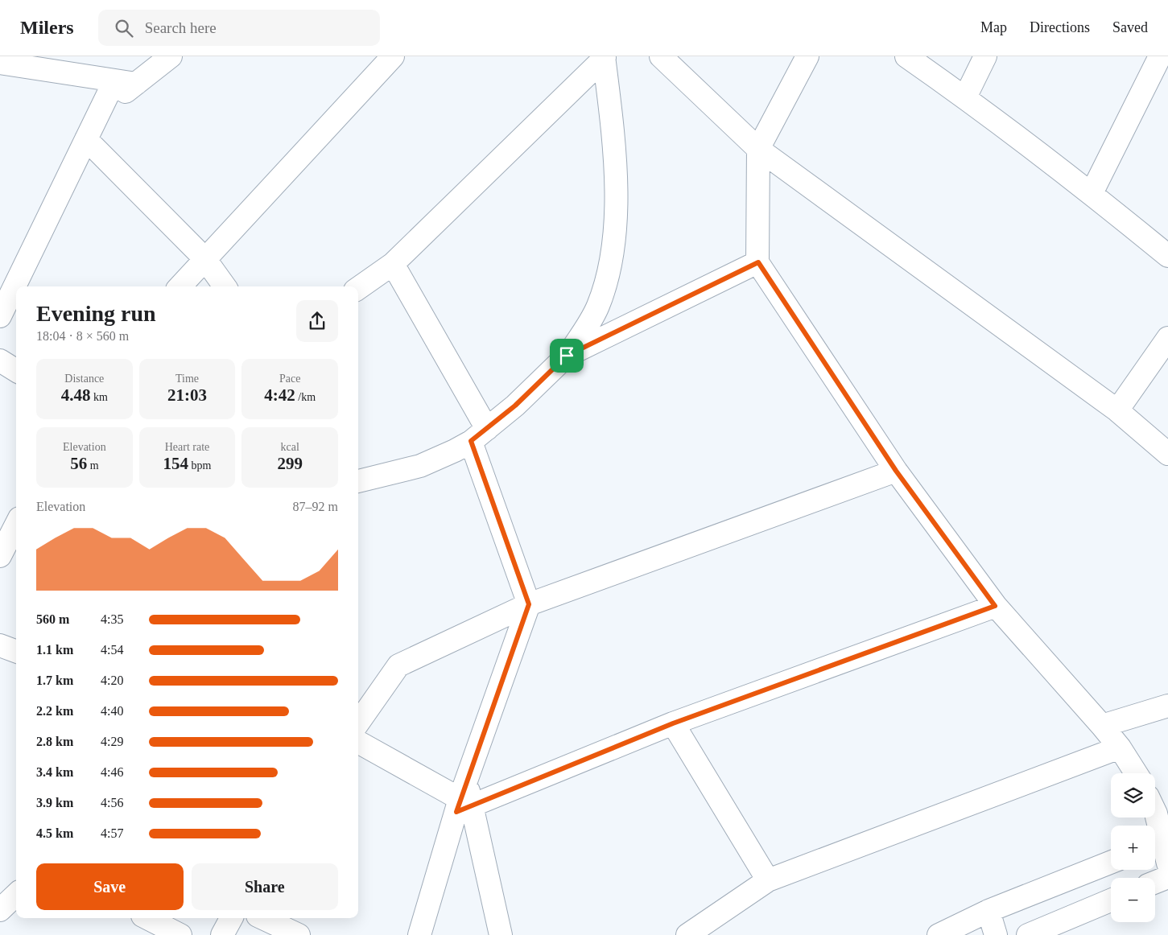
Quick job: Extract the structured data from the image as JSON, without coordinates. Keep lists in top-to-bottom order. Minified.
{"page":{"header":"Milers","search":"Search here","nav":["Map","Directions","Saved"],"heading":["Evening run","18:04 · 8 × 560 m"],"stats":[["Distance","4.48 km"],["Time","21:03"],["Pace","4:42 /km"],["Elevation","56 m"],["Heart rate","154 bpm"],["kcal","299"]],"chart":["Elevation","87–92 m"],"list":[{"name":"560 m","note":"4:35"},{"name":"1.1 km","note":"4:54"},{"name":"1.7 km","note":"4:20"},{"name":"2.2 km","note":"4:40"},{"name":"2.8 km","note":"4:29"},{"name":"3.4 km","note":"4:46"},{"name":"3.9 km","note":"4:56"},{"name":"4.5 km","note":"4:57"}],"map_buttons":["+","−"],"buttons":["Save","Share"]}}
